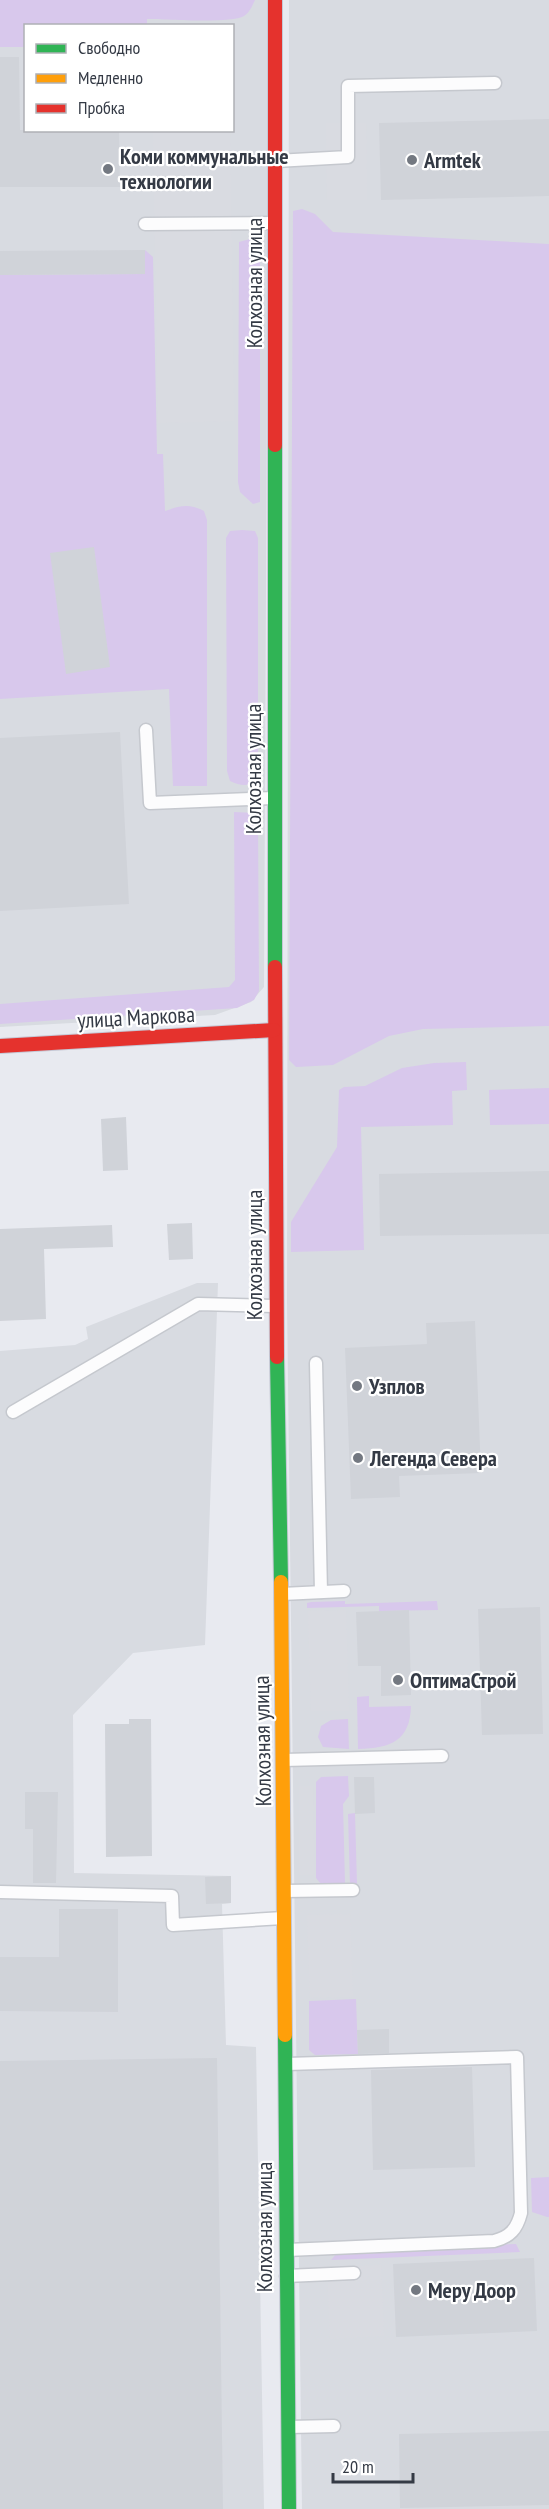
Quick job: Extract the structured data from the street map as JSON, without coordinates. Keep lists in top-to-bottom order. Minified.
{"streets":{"street":["Колхозная улица","улица Маркова"]},"crossings":[["Колхозная улица","улица Маркова"]],"places":["Armtek","Коми коммунальные технологии","Узплов","Легенда Севера","ОптимаСтрой","Меру Доор"],"legend":["Свободно","Медленно","Пробка"],"scale_bar":"20 m"}
